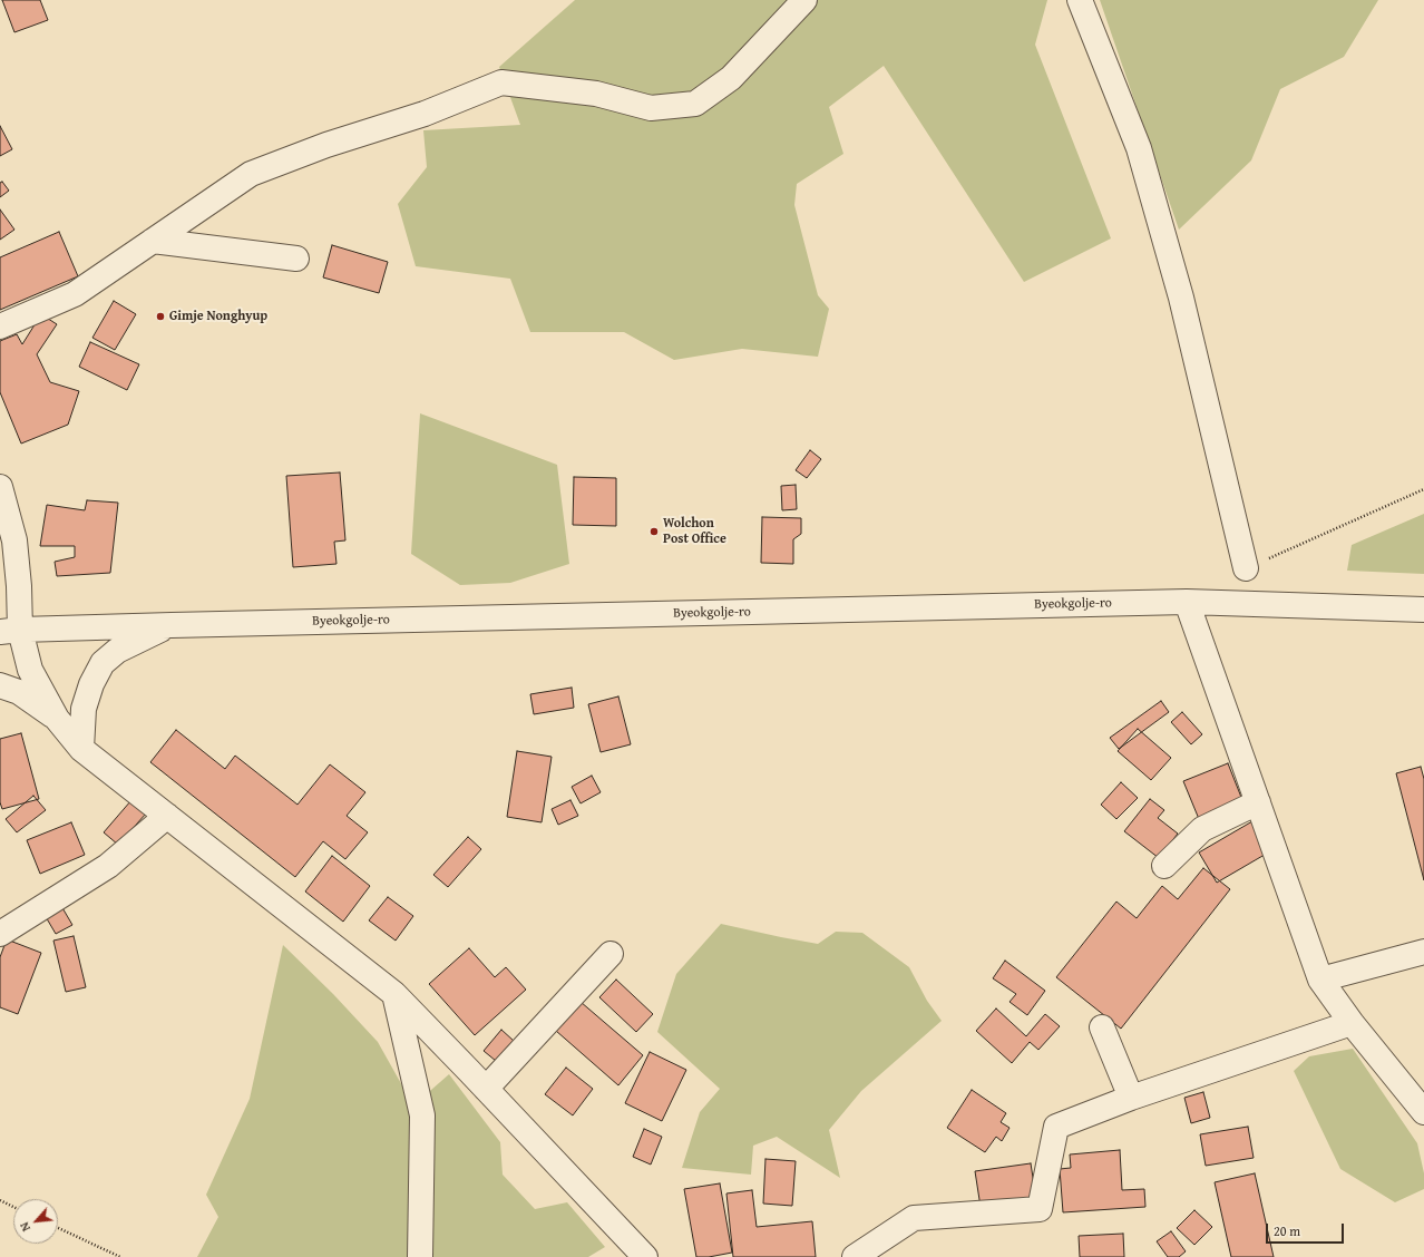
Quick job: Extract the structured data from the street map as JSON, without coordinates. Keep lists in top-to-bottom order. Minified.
{"streets":{"street":["Byeokgolje-ro"]},"places":["Gimje Nonghyup","Wolchon Post Office"],"scale_bar":"20 m","north":"bottom left"}
